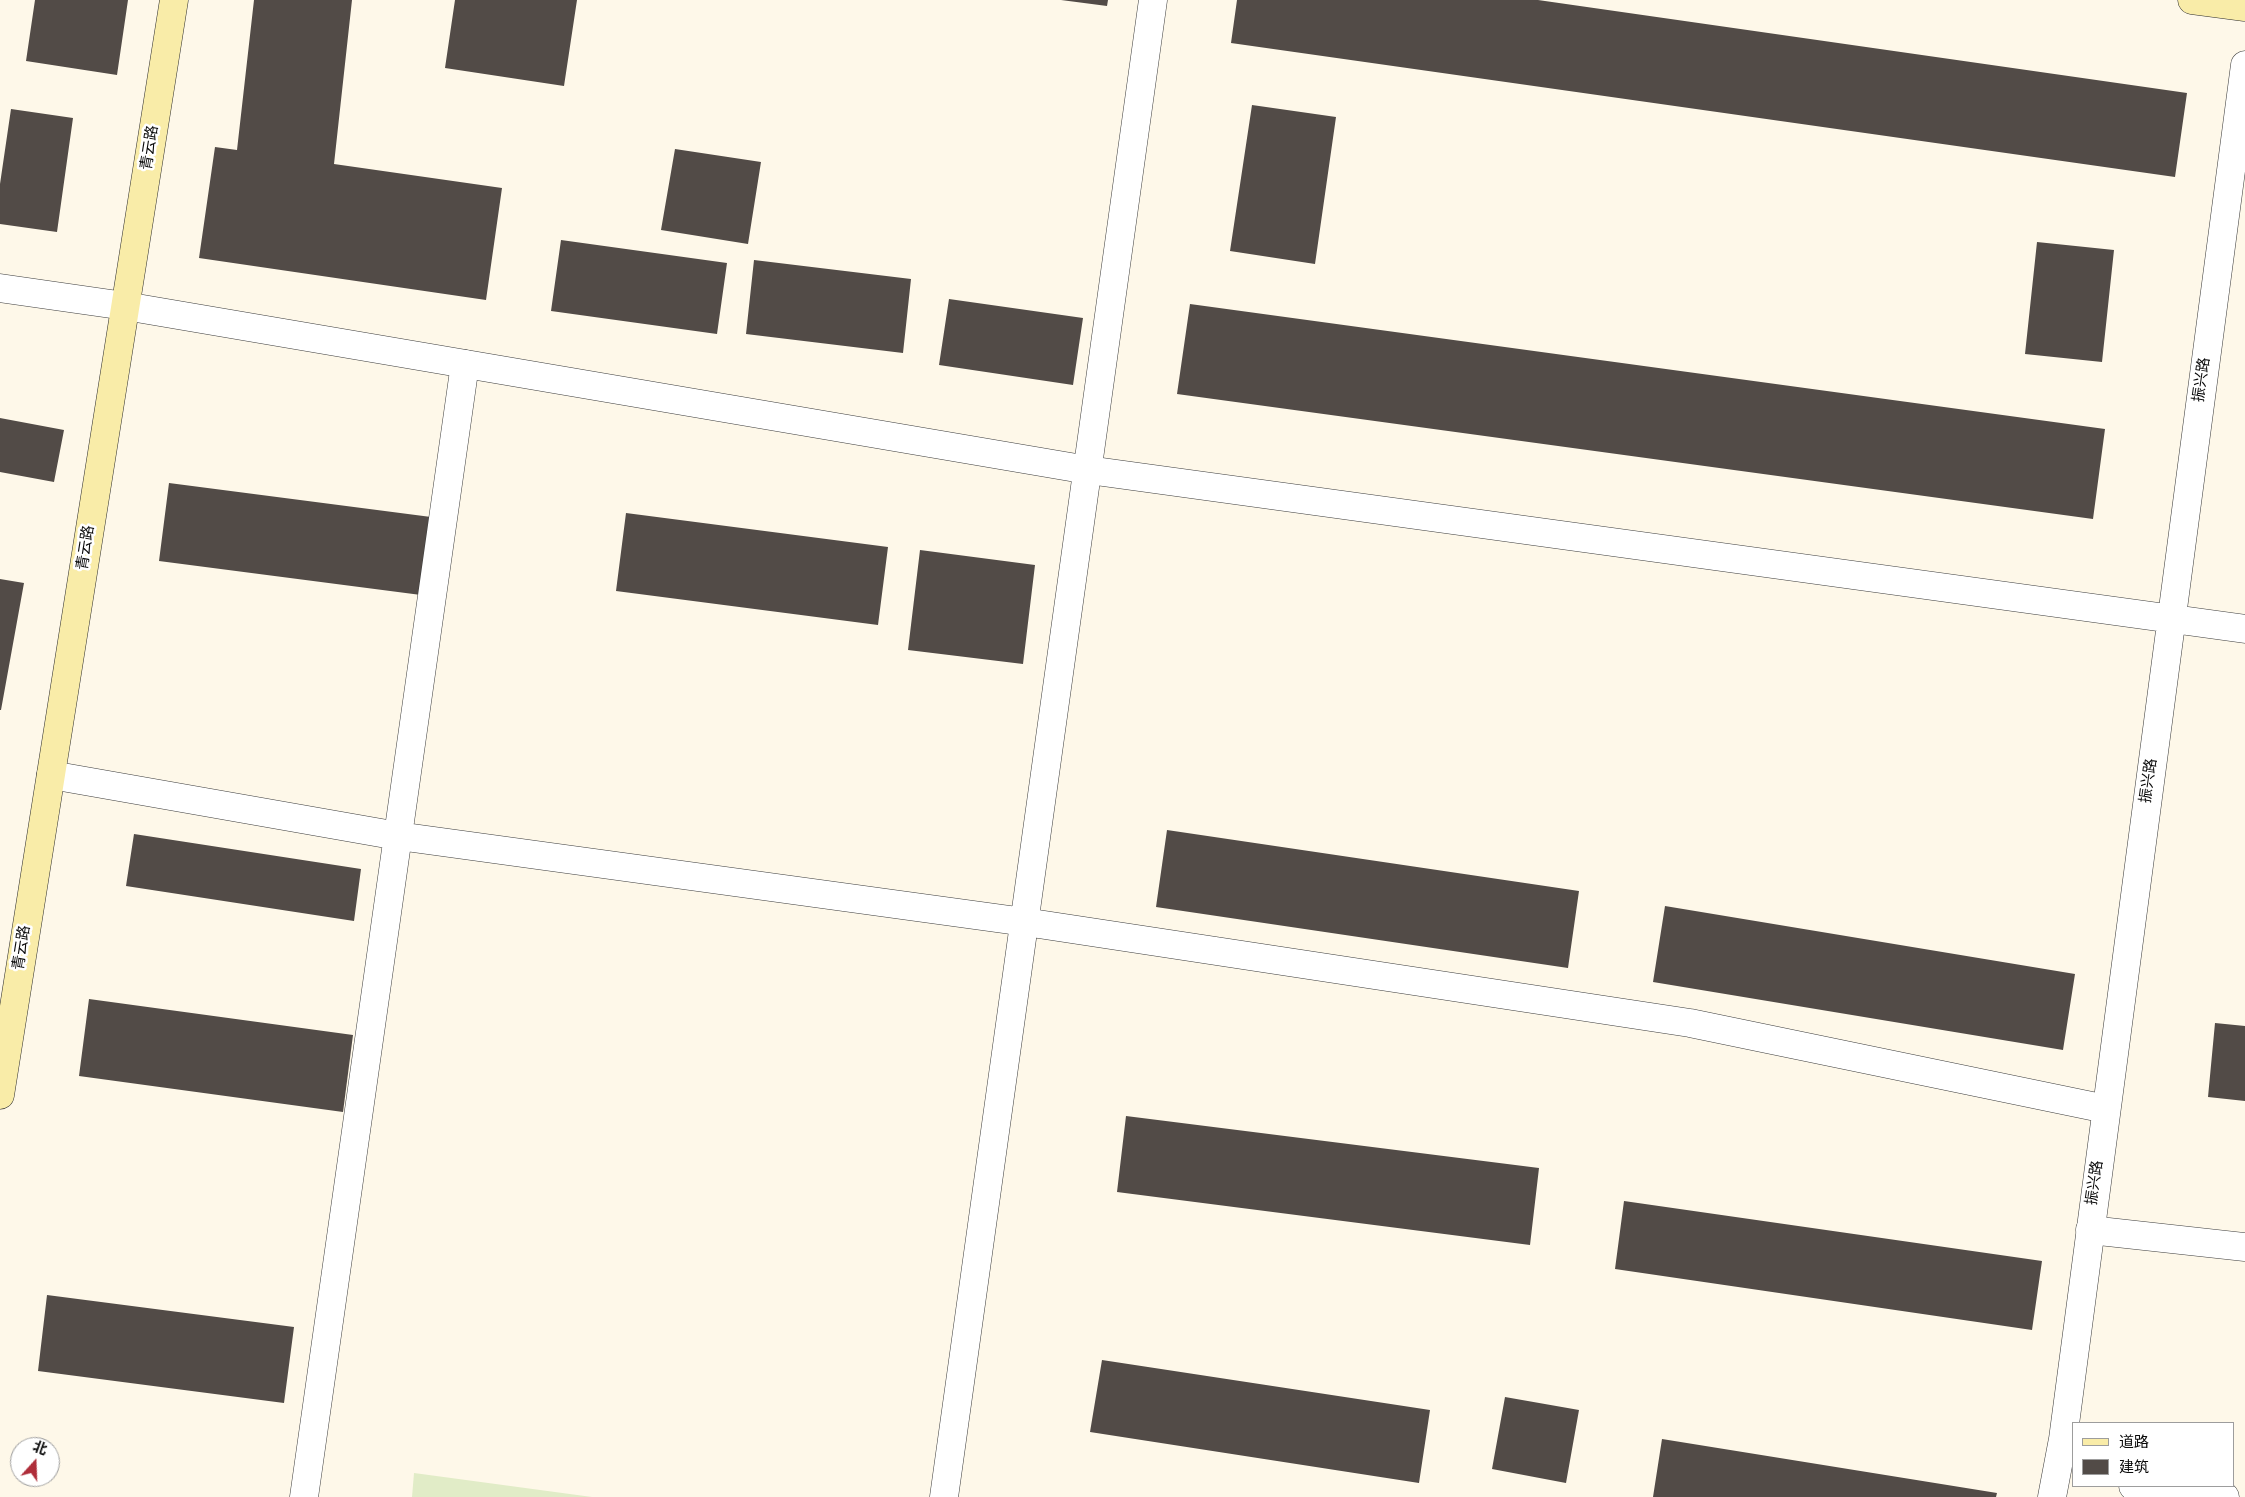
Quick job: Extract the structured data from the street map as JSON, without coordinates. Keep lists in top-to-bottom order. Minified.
{"streets":{"main road":["青云路"],"street":["振兴路"]},"legend":["道路","建筑"],"north":"top"}
